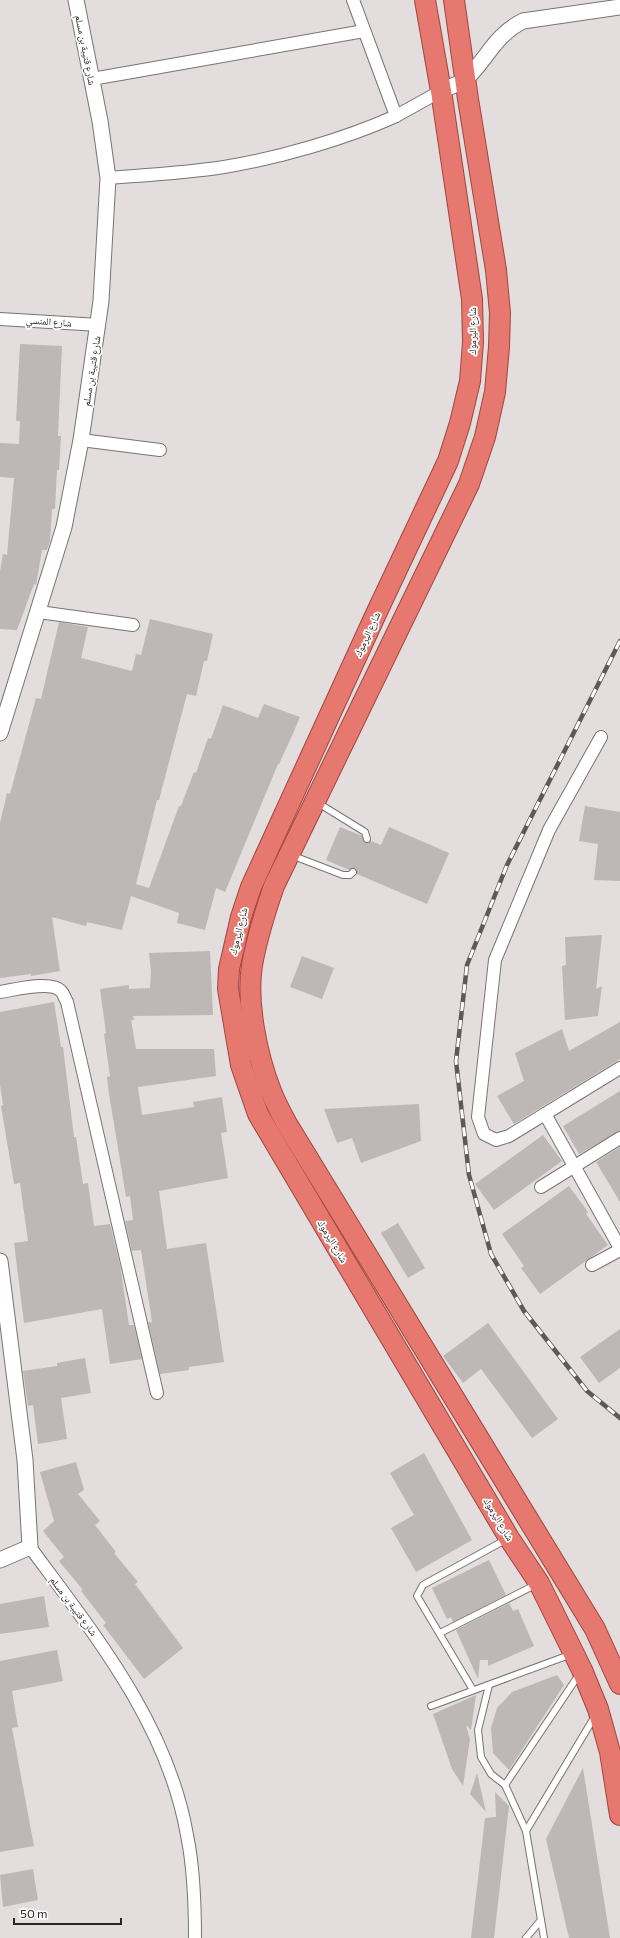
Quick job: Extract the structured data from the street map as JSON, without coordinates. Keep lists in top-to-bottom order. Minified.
{"streets":{"highway":["شارع اليرموك"],"street":["شارع قتيبة بن مسلم","شارع المنسي"]},"crossings":[["شارع قتيبة بن مسلم","شارع المنسي"]],"scale_bar":"50 m"}
